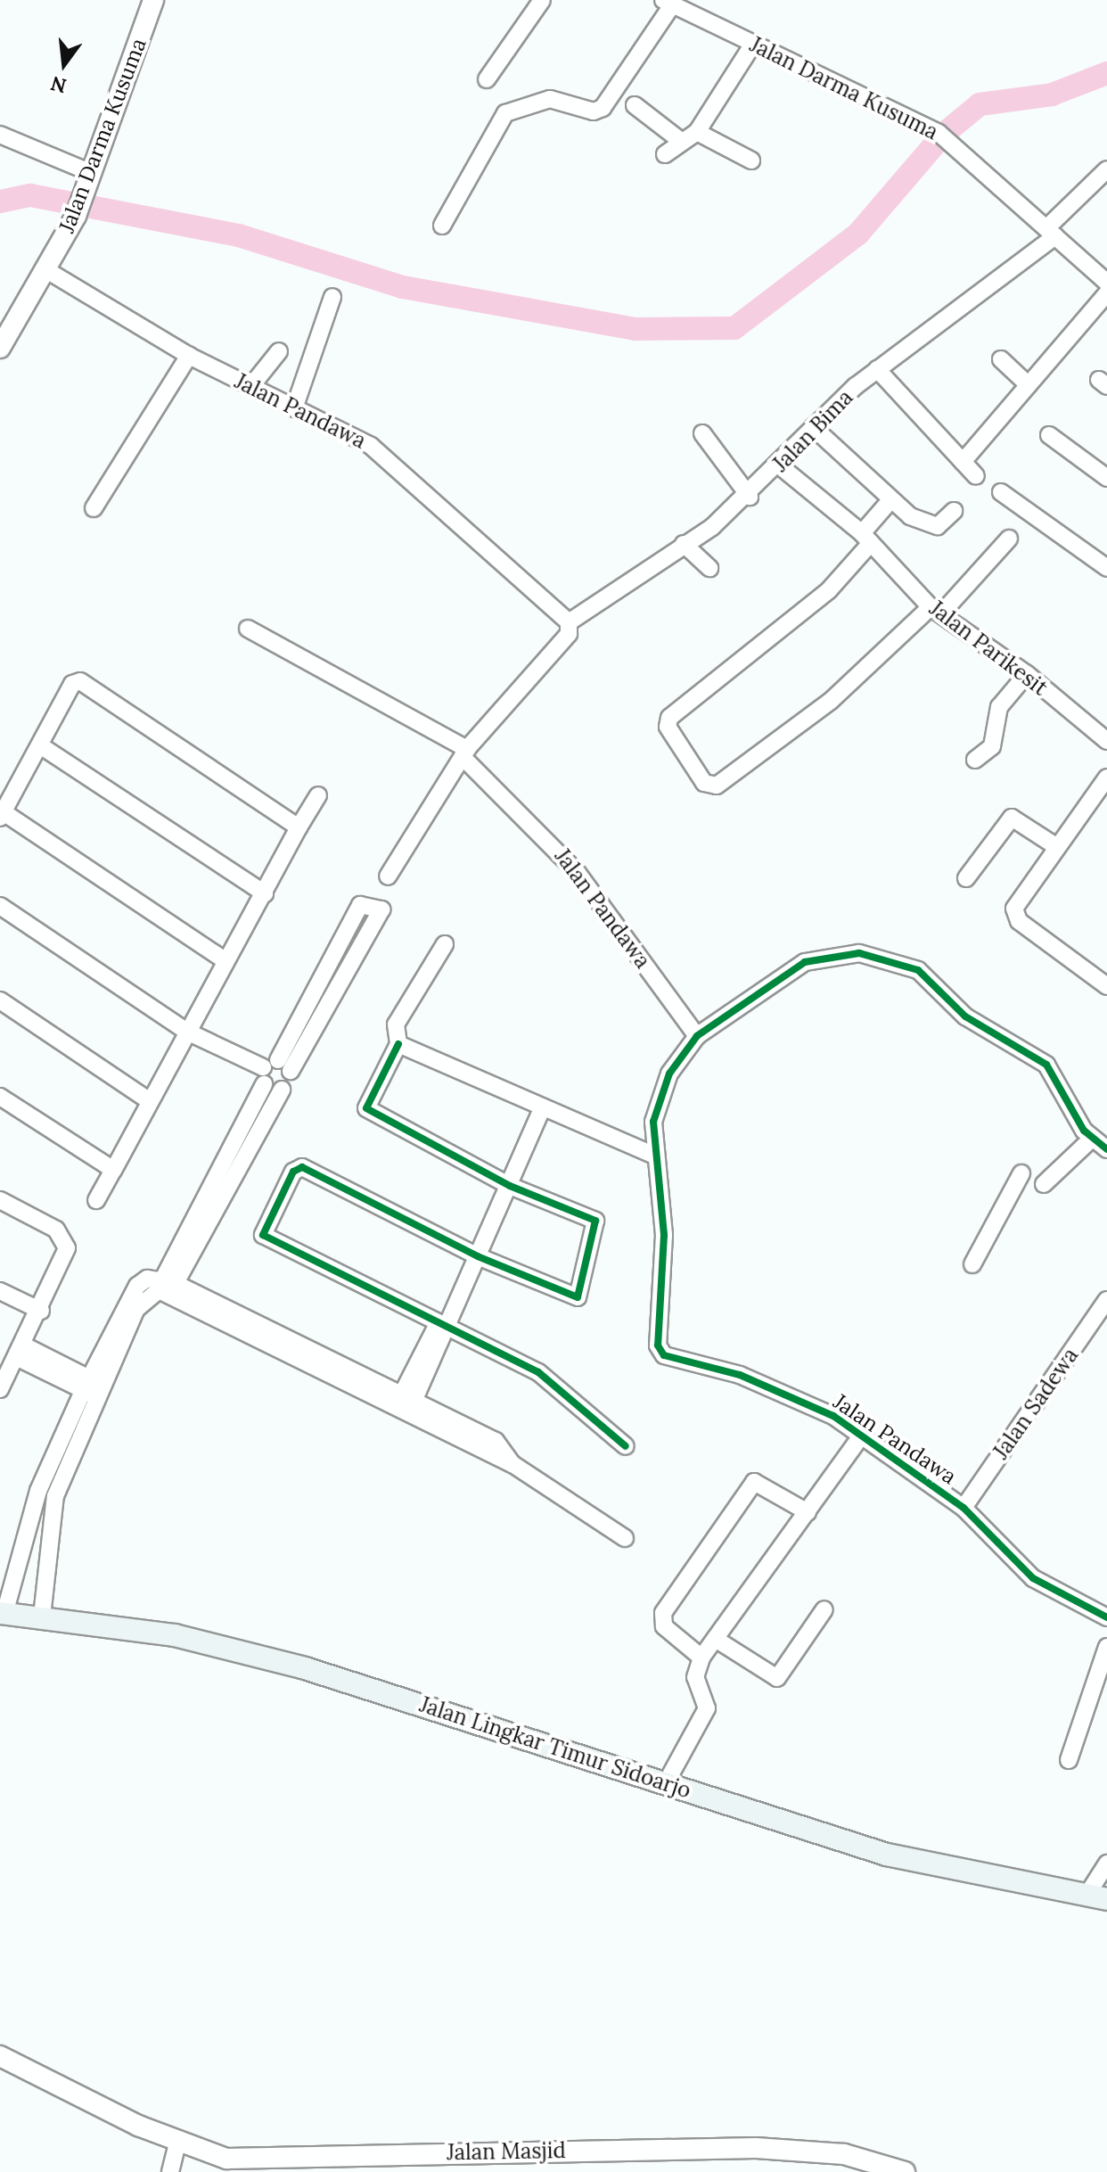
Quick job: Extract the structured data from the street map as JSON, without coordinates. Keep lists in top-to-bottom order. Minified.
{"streets":{"main road":["Jalan Lingkar Timur Sidoarjo"],"street":["Jalan Darma Kusuma","Jalan Pandawa","Jalan Bima","Jalan Parikesit","Jalan Sadewa","Jalan Masjid"]},"crossings":[["Jalan Darma Kusuma","Jalan Pandawa"],["Jalan Darma Kusuma","Jalan Bima"],["Jalan Pandawa","Jalan Bima"],["Jalan Pandawa","Jalan Sadewa"],["Jalan Bima","Jalan Parikesit"]],"north":"bottom"}
